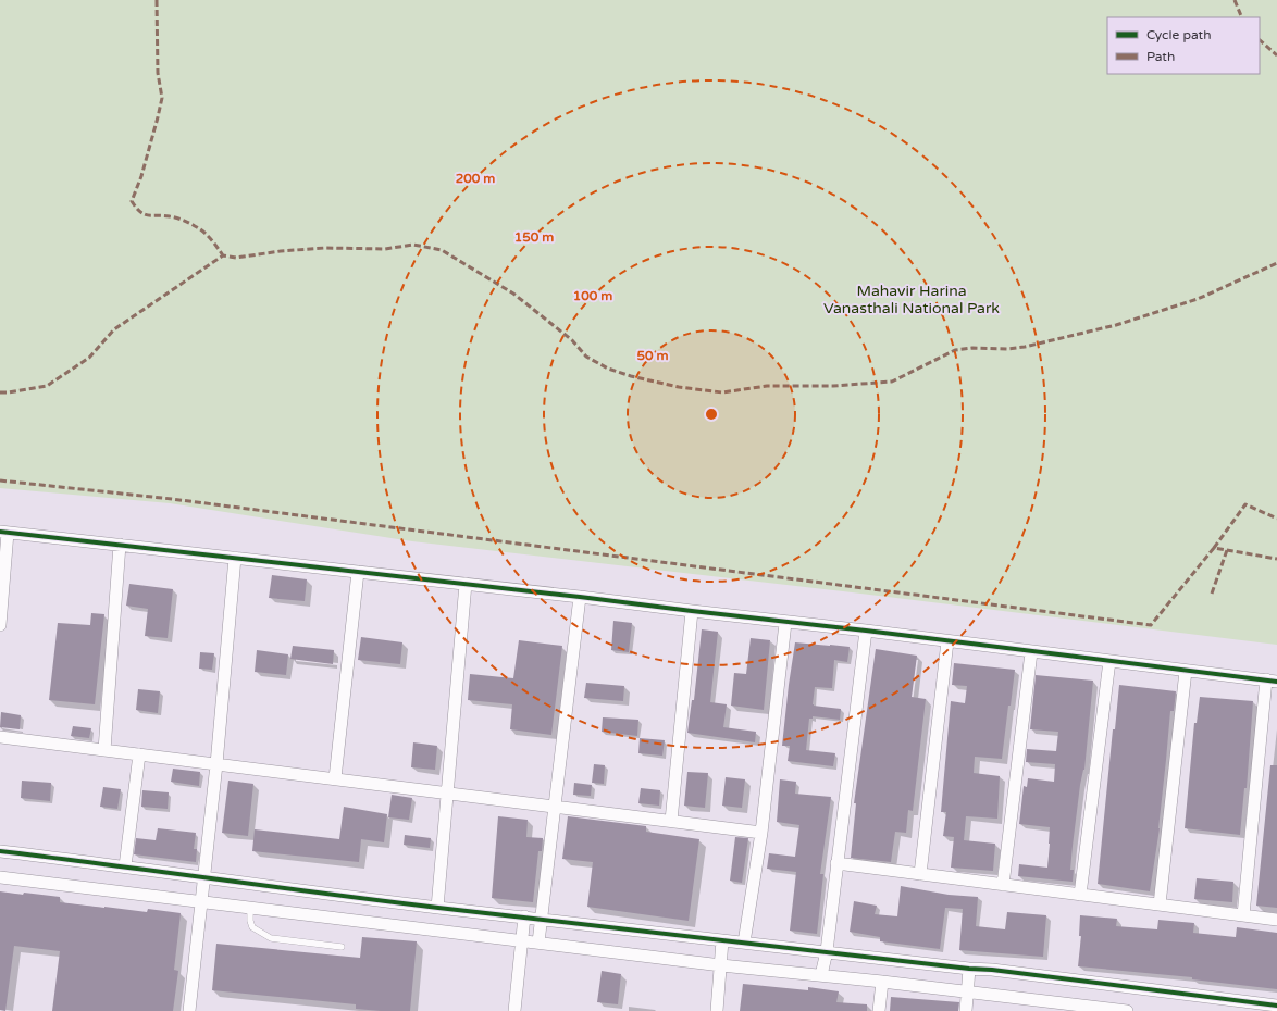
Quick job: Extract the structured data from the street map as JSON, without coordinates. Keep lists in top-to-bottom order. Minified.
{"parks":["Mahavir Harina Vanasthali National Park"],"legend":["Cycle path","Path"],"rings":["200 m","150 m","100 m","50 m"]}
